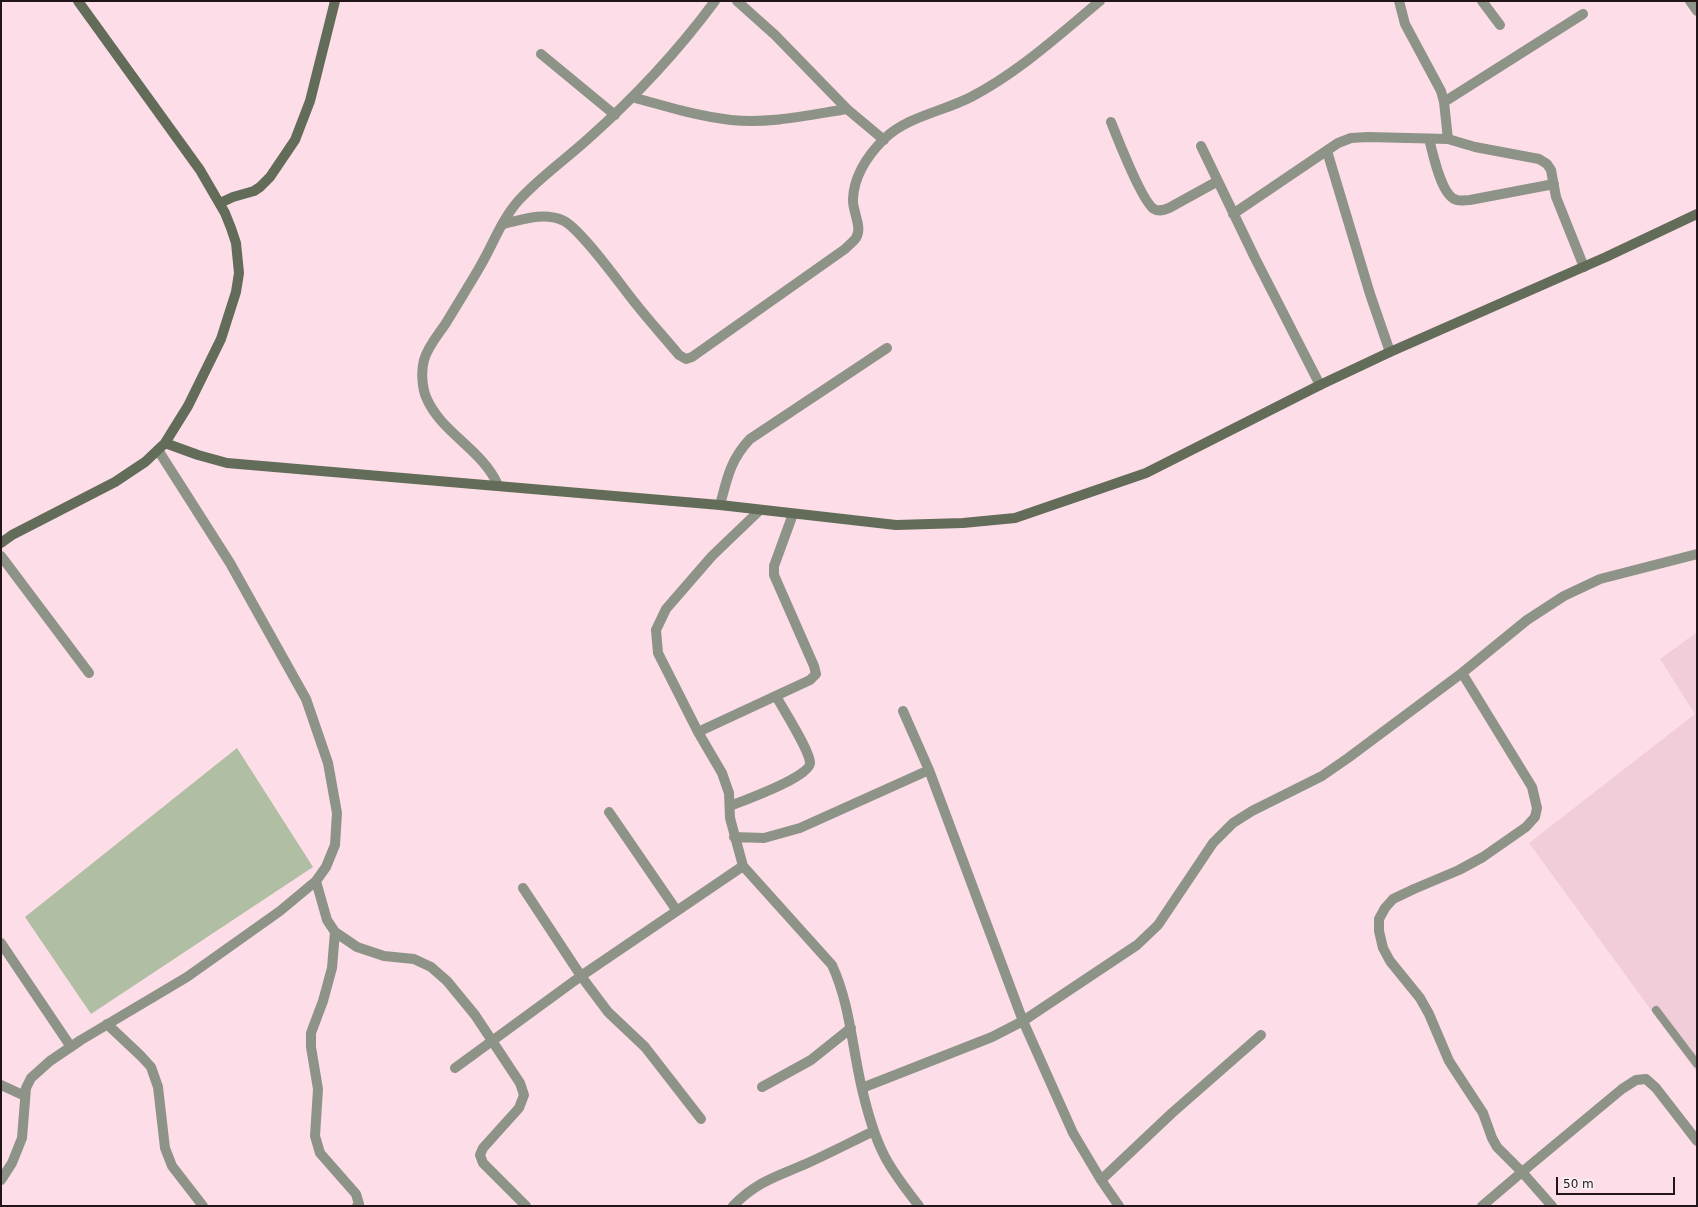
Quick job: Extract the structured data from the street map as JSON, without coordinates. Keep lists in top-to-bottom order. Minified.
{"scale_bar":"50 m"}
